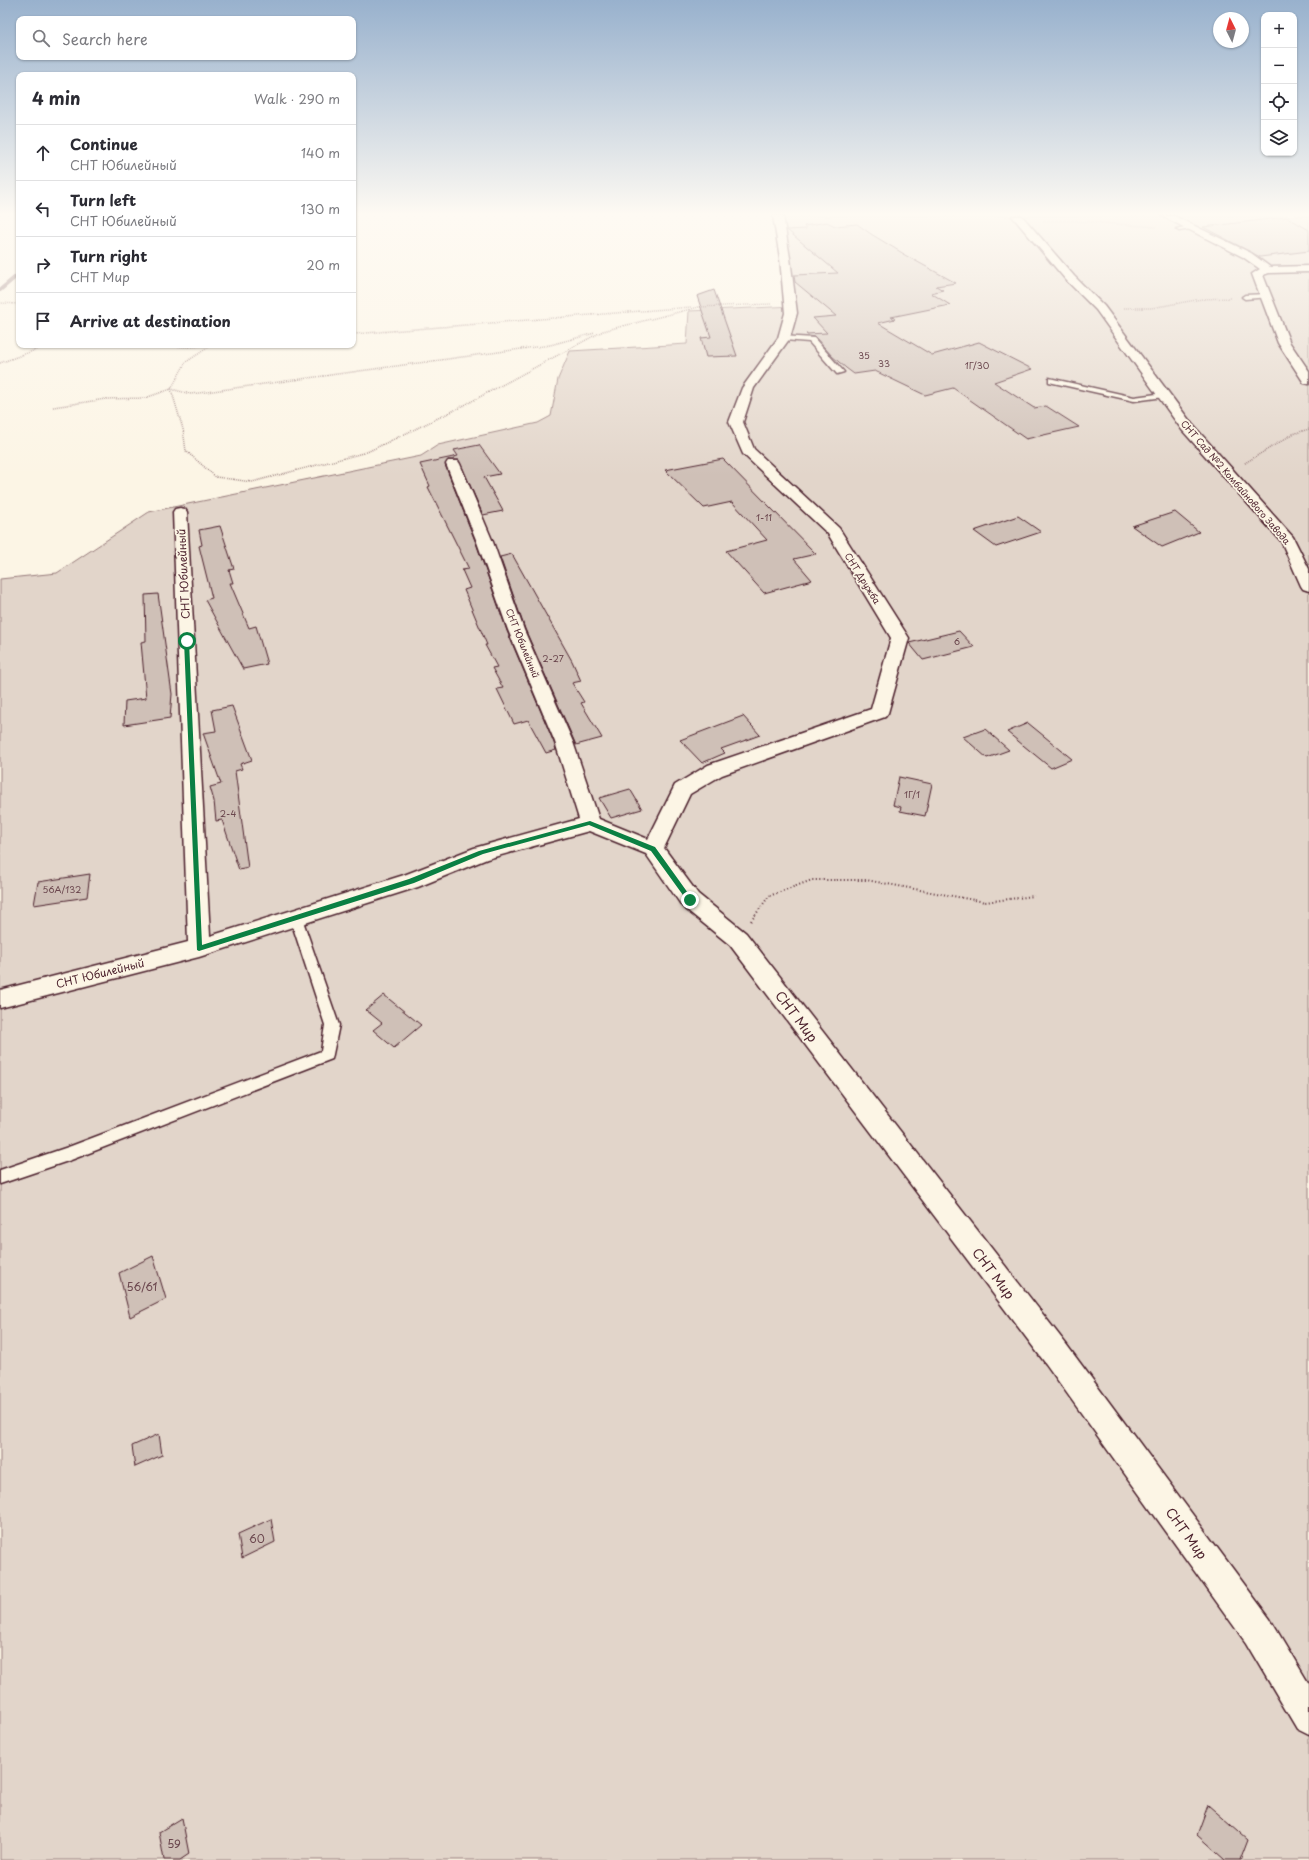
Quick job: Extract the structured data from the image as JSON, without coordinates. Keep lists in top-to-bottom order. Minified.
{"streets":{"street":["СНТ Сад №2 Комбайнового Завода","СНТ Юбилейный","СНТ Дружба","СНТ Мир"]},"crossings":[["СНТ Дружба","СНТ Мир"]],"house_numbers":["35","33","1Г/30","1-11","6","2-27","1Г/1","2-4","56А/132","56/61","60","59"],"north":"top","page":{"map_buttons":["+","−"],"search":"Search here","heading":["4 min","Walk · 290 m"],"list":[["Continue","СНТ Юбилейный","140 m"],["Turn left","СНТ Юбилейный","130 m"],["Turn right","СНТ Мир","20 m"],"Arrive at destination"]}}
